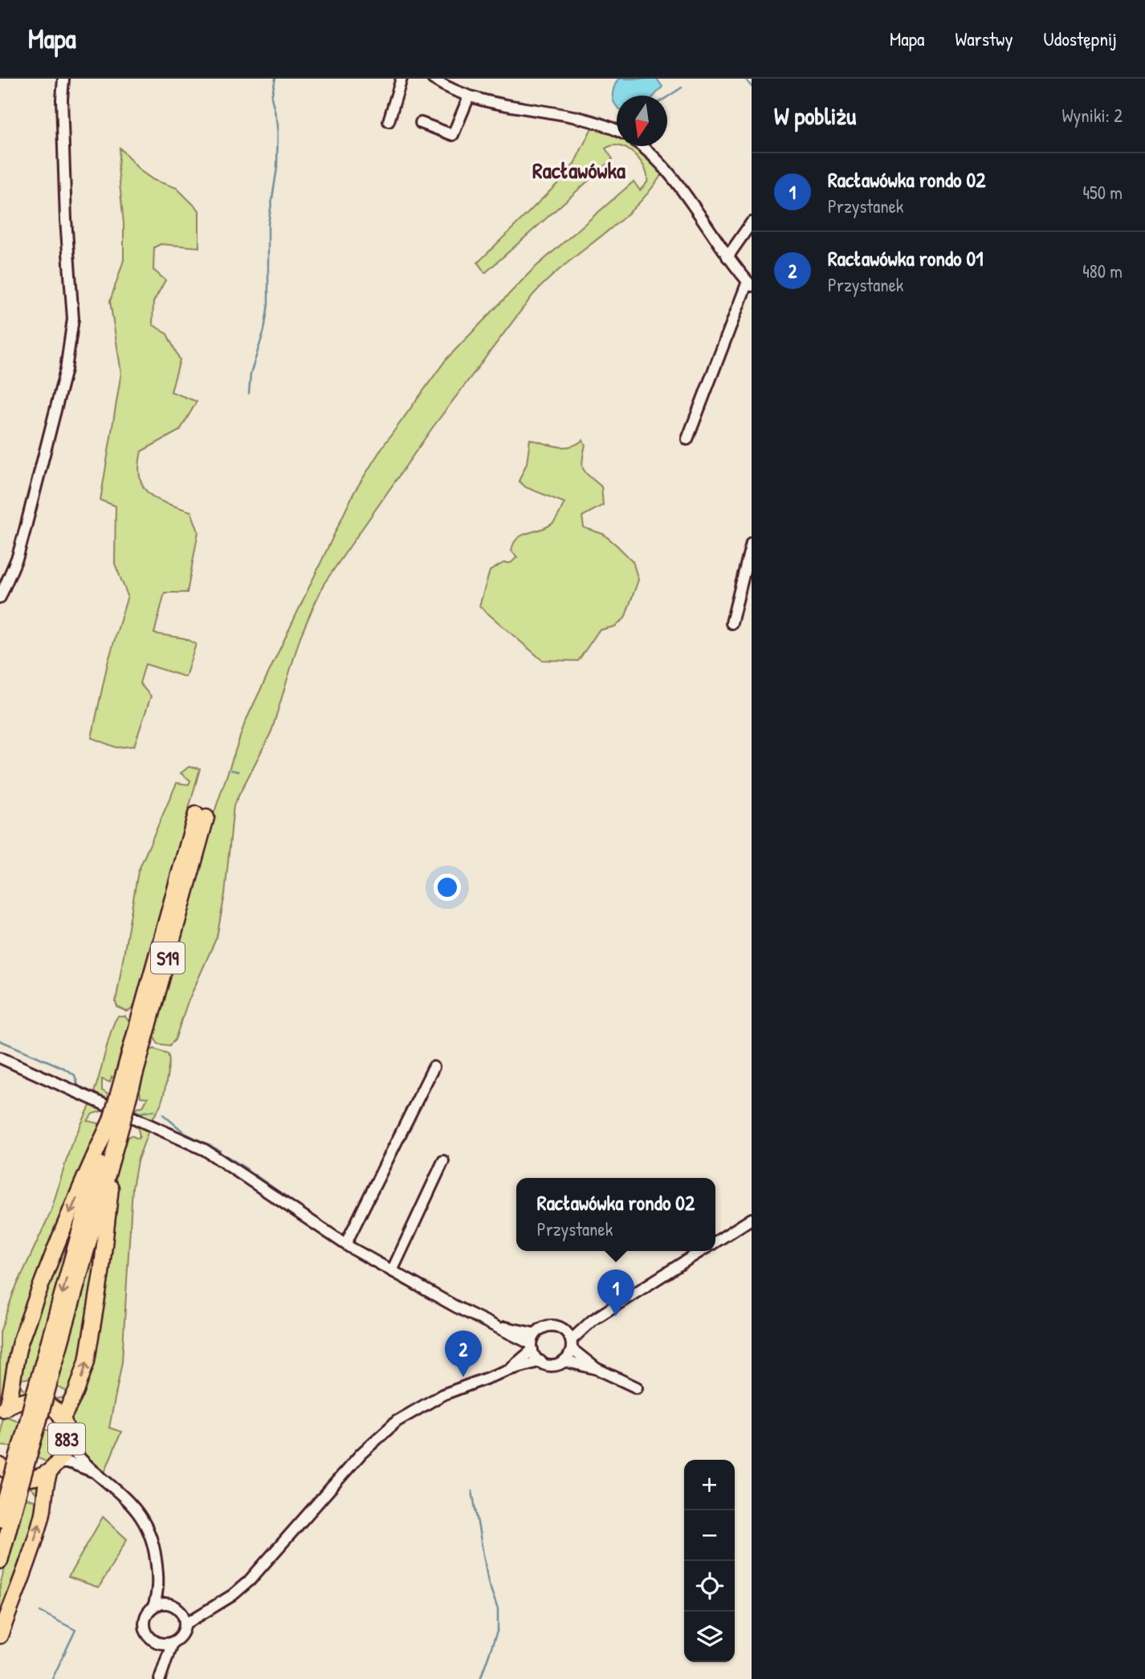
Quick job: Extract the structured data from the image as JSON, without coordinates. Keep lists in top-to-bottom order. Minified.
{"streets":{"highway":["S19","883"]},"districts":["Racławówka"],"north":"bottom","page":{"header":"Mapa","nav":["Mapa","Warstwy","Udostępnij"],"heading":["W pobliżu","Wyniki: 2"],"list":[{"mark":"1","name":"Racławówka rondo 02","note":"Przystanek","value":"450 m"},{"mark":"2","name":"Racławówka rondo 01","note":"Przystanek","value":"480 m"}],"popup":["Racławówka rondo 02","Przystanek"],"pins":["1","2"],"map_buttons":["+","−"]}}
